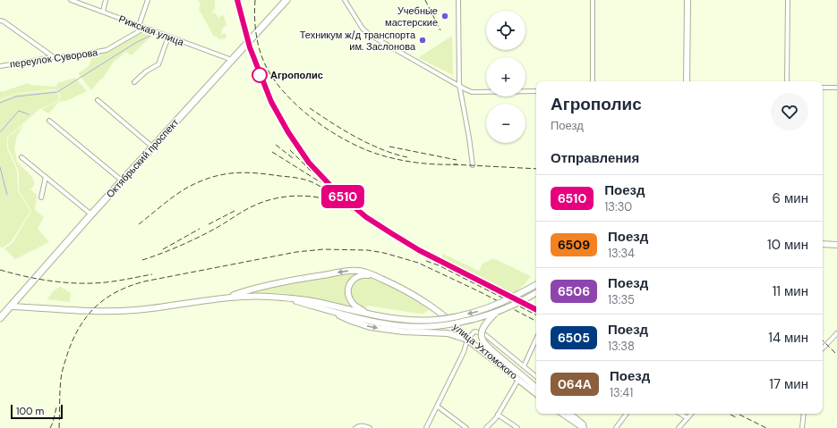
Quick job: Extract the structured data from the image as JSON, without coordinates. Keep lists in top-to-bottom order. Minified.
{"streets":{"main road":["Октябрьский проспект","улица Ухтомского"],"street":["Рижская улица","переулок Суворова"]},"crossings":[["Рижская улица","переулок Суворова"],["Рижская улица","Октябрьский проспект"]],"places":["Учебные мастерские","Техникум ж/д транспорта им. Заслонова","Агрополис"],"scale_bar":"100 m","page":{"on_map":"6510","map_buttons":["+","−"],"heading":[["Агрополис","Поезд"],"Отправления"],"list":[{"mark":"6510","name":"Поезд","note":"13:30","value":"6 мин"},{"mark":"6509","name":"Поезд","note":"13:34","value":"10 мин"},{"mark":"6506","name":"Поезд","note":"13:35","value":"11 мин"},{"mark":"6505","name":"Поезд","note":"13:38","value":"14 мин"},{"mark":"064А","name":"Поезд","note":"13:41","value":"17 мин"}],"scale":"100 m"}}
